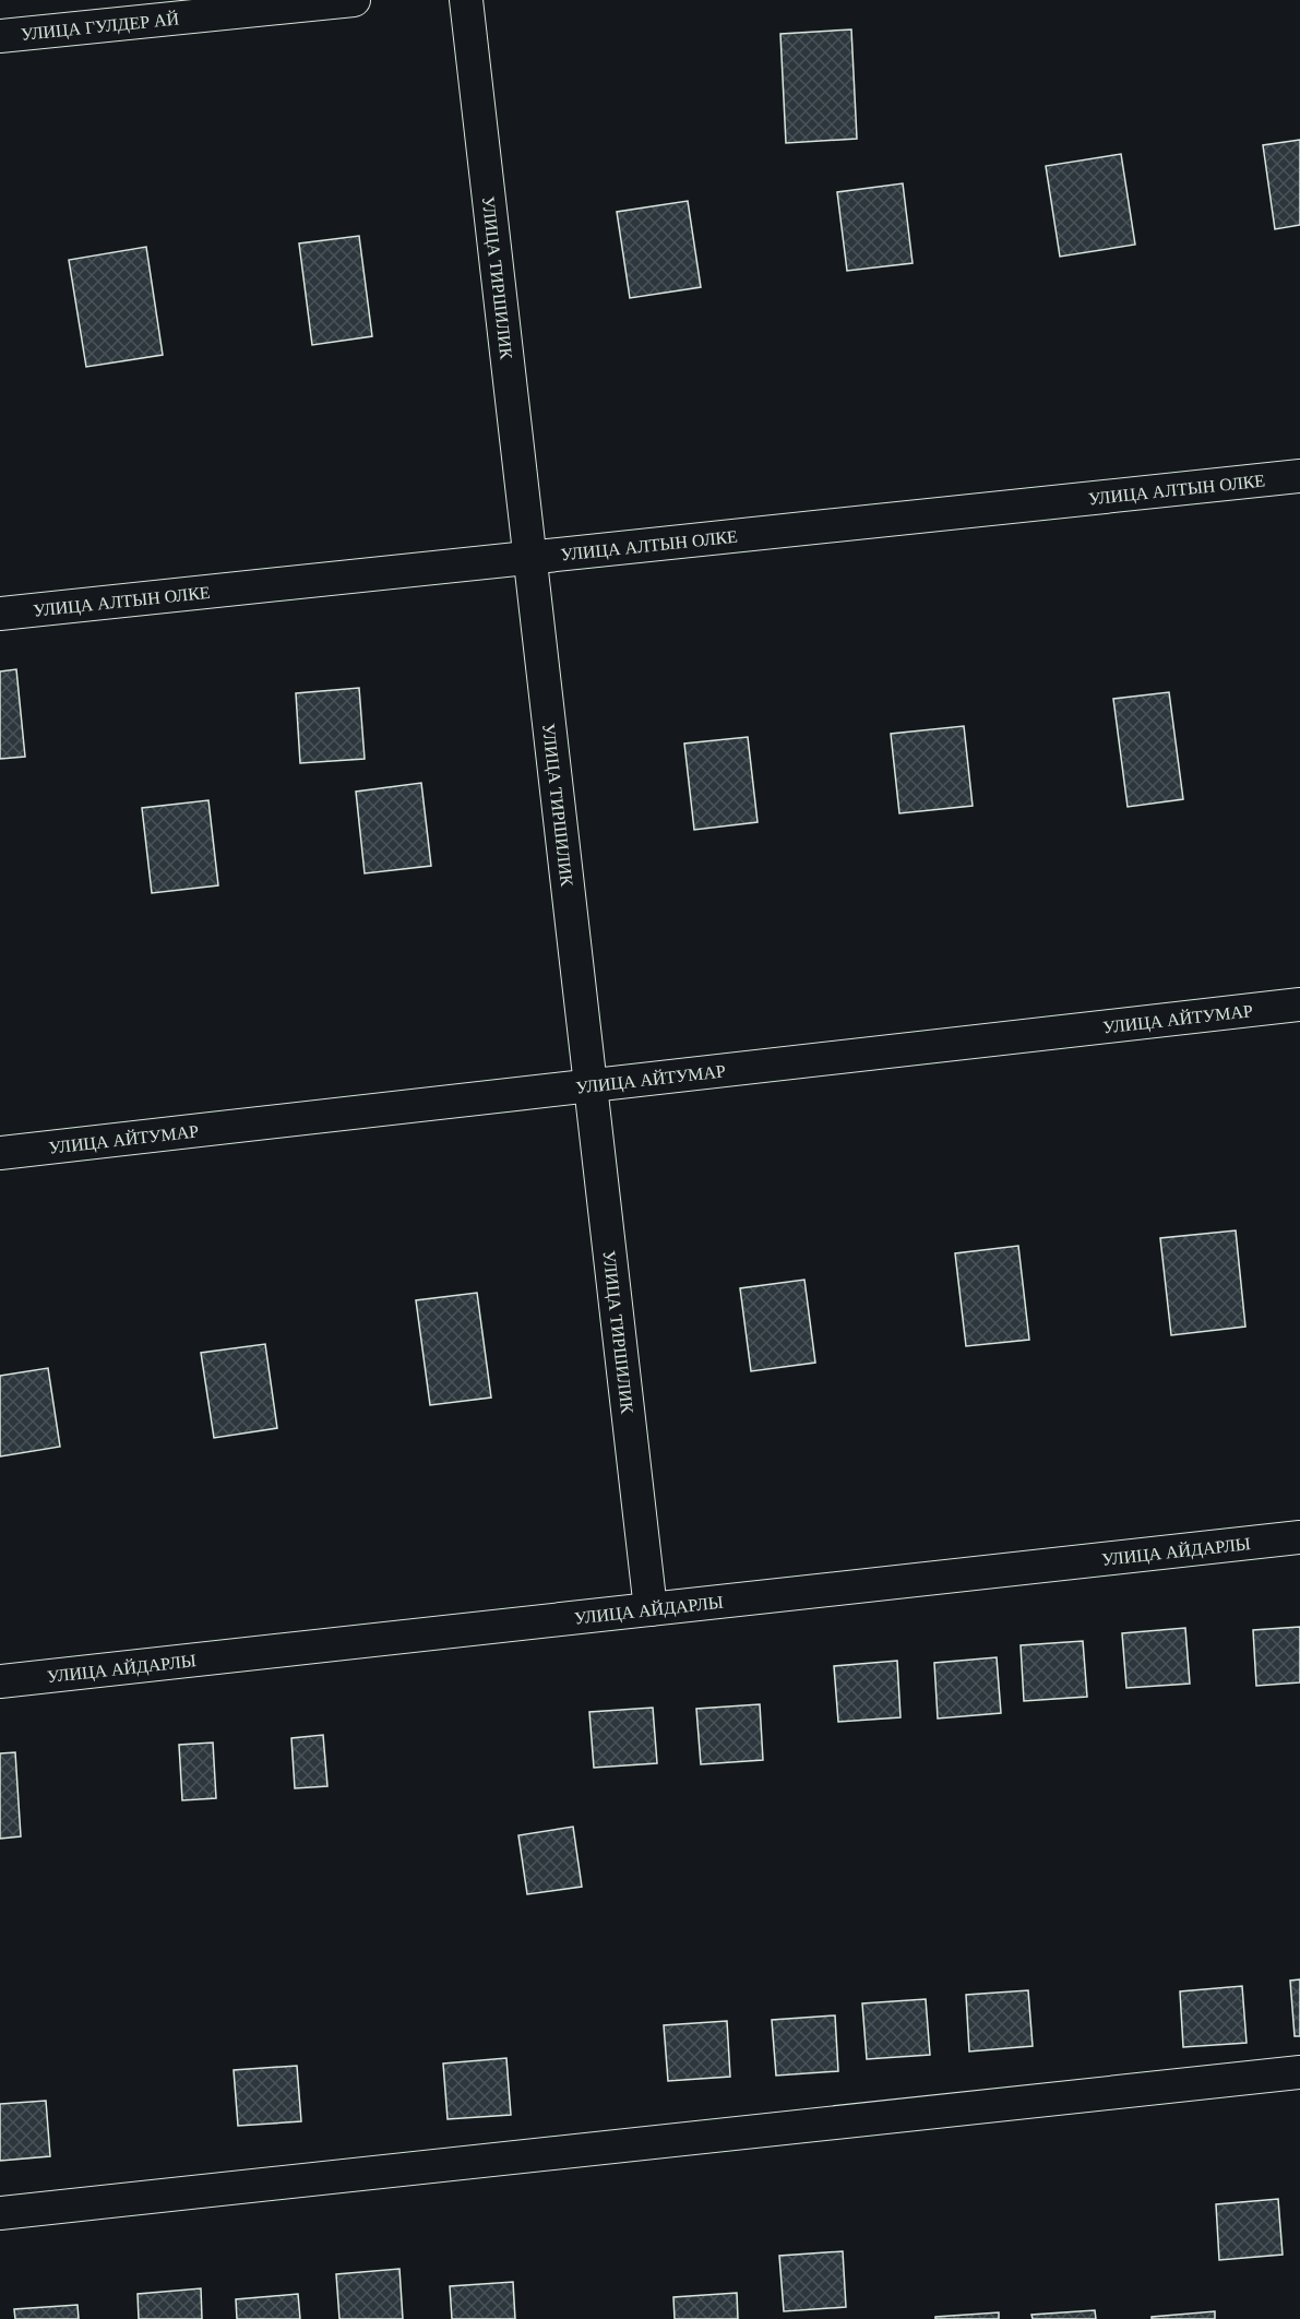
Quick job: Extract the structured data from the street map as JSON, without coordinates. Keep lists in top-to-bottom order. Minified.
{"streets":{"street":["УЛИЦА ГУЛДЕР АЙ","УЛИЦА ТИРШИЛИК","УЛИЦА АЛТЫН ОЛКЕ","УЛИЦА АЙТУМАР","УЛИЦА АЙДАРЛЫ"]},"crossings":[["УЛИЦА ТИРШИЛИК","УЛИЦА АЛТЫН ОЛКЕ"],["УЛИЦА ТИРШИЛИК","УЛИЦА АЙТУМАР"],["УЛИЦА ТИРШИЛИК","УЛИЦА АЙДАРЛЫ"]]}
